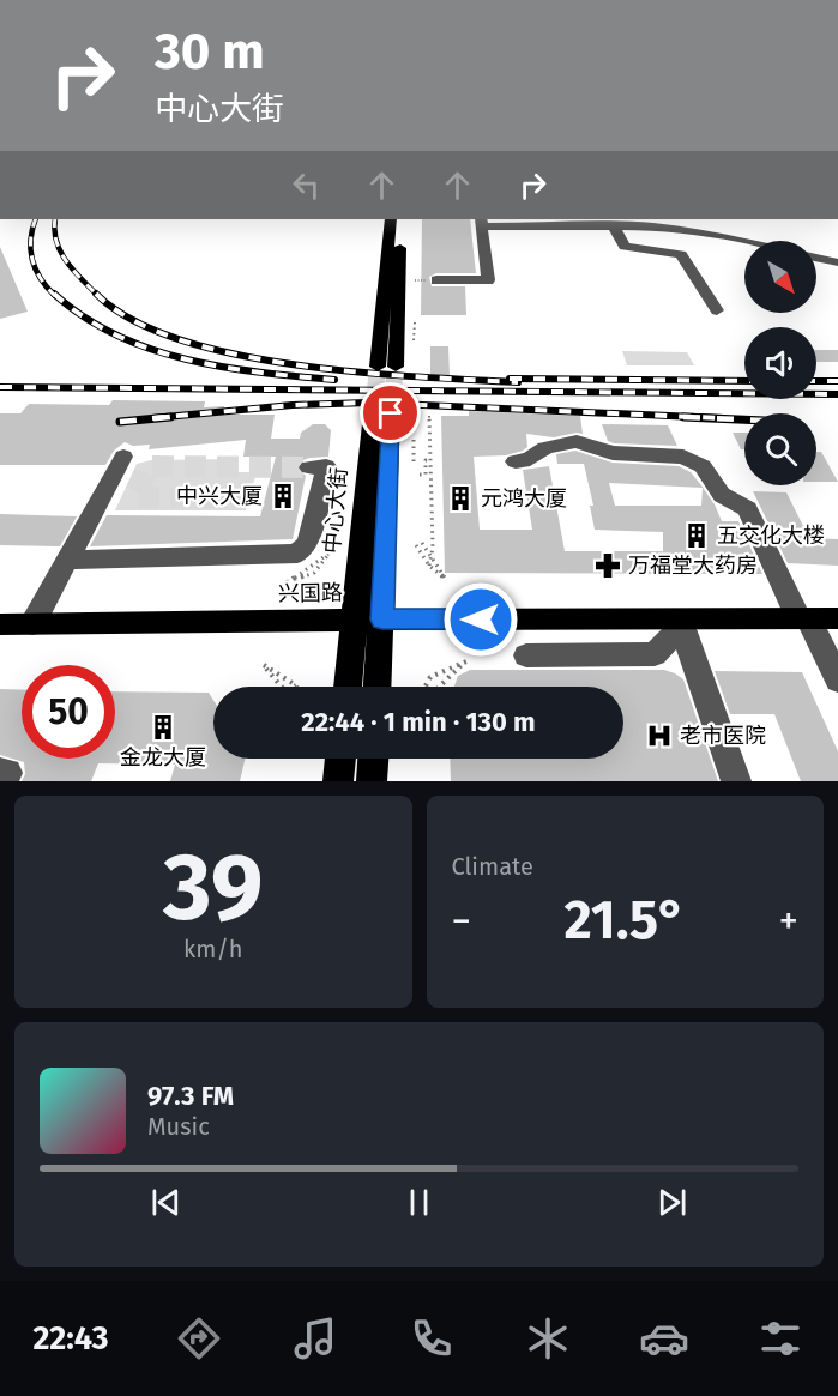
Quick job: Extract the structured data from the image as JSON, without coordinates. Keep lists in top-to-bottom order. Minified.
{"streets":{"main road":["中心大街","兴国路"]},"crossings":[["中心大街","兴国路"]],"places":{"building":["中兴大厦","元鸿大厦","五交化大楼","金龙大厦"],"pharmacy":["万福堂大药房"],"hospital":["老市医院"]},"north":"bottom right","page":{"turn":["30 m","中心大街"],"limit":"50","trip":"22:44 · 1 min · 130 m","tile":[["39","km/h"],"Climate"],"heat":["−","21.5°","+"],"song":["97.3 FM","Music"],"tabs":"22:43"}}
